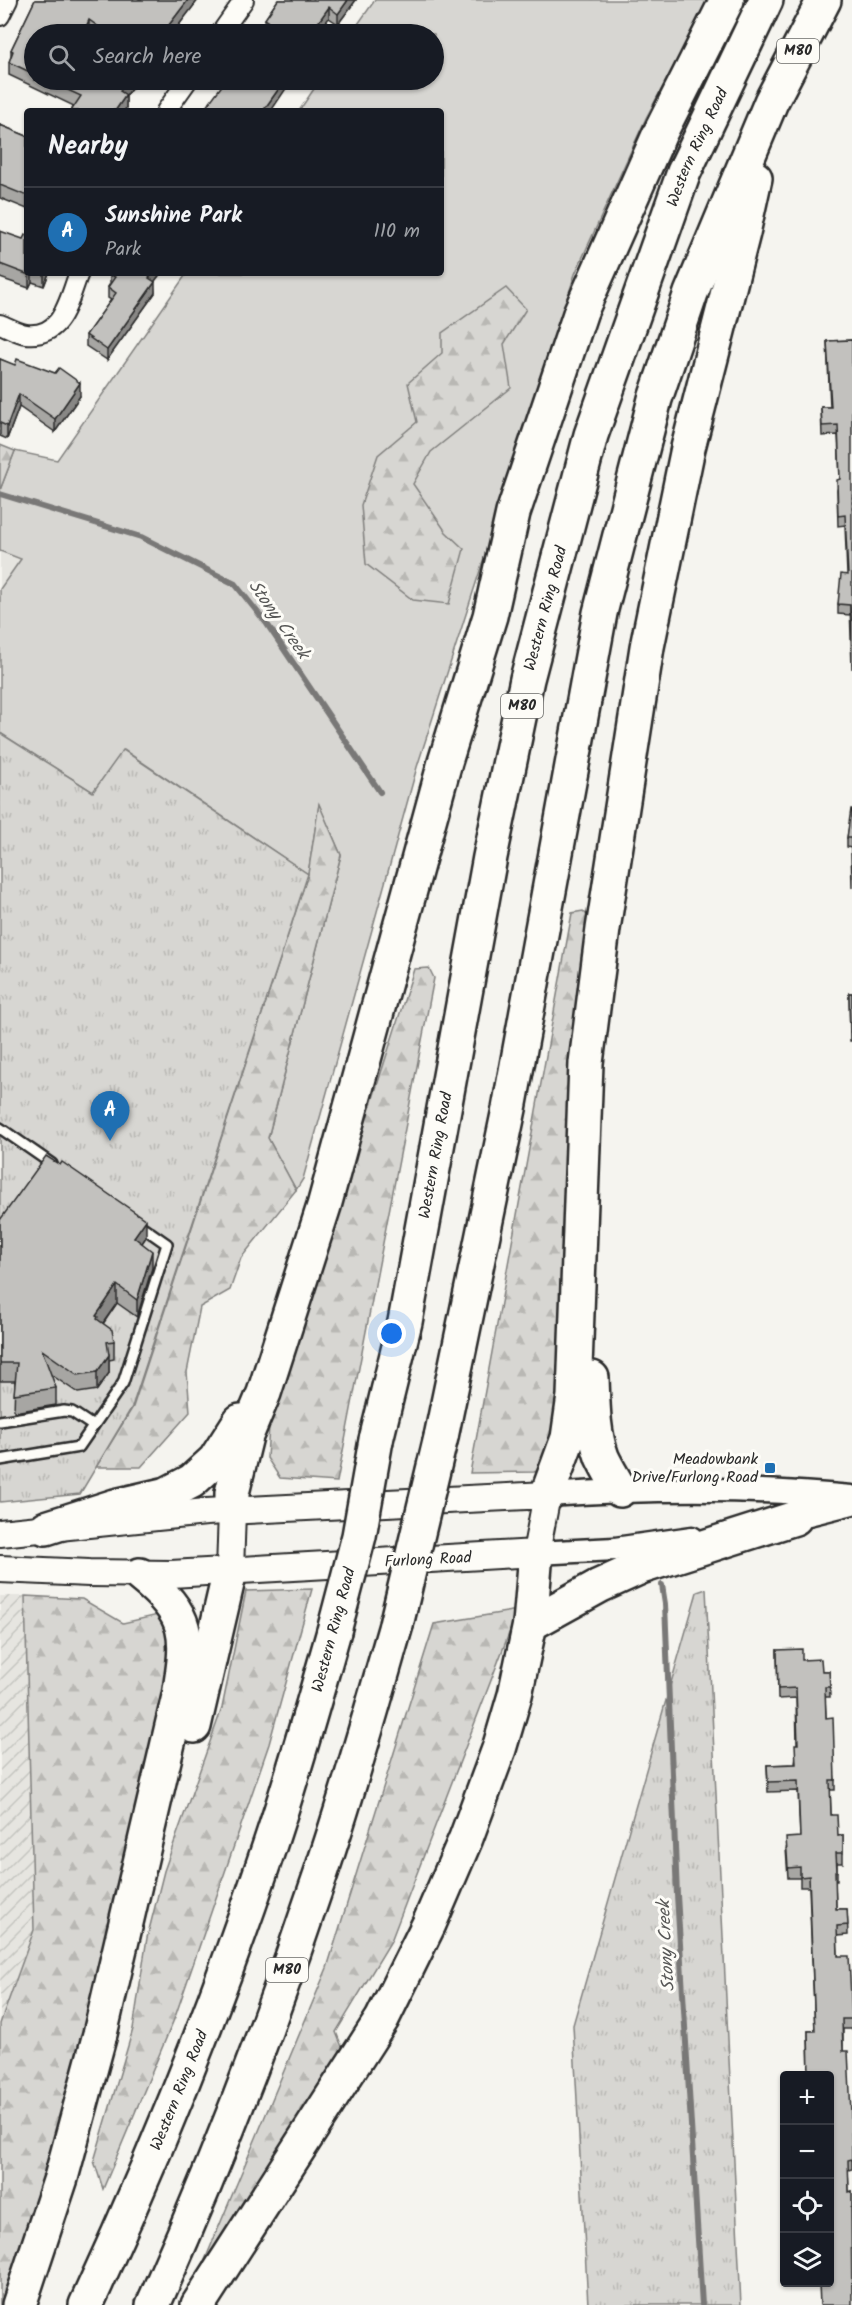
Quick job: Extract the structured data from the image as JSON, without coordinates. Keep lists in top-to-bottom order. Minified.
{"streets":{"highway":["M80","Western Ring Road"],"main road":["Furlong Road"]},"water":["Stony Creek"],"places":{"transit":["Meadowbank Drive/Furlong Road"]},"page":{"search":"Search here","heading":"Nearby","list":[{"mark":"A","name":"Sunshine Park","note":"Park","value":"110 m"}],"pins":"A","map_buttons":["+","−"]}}
